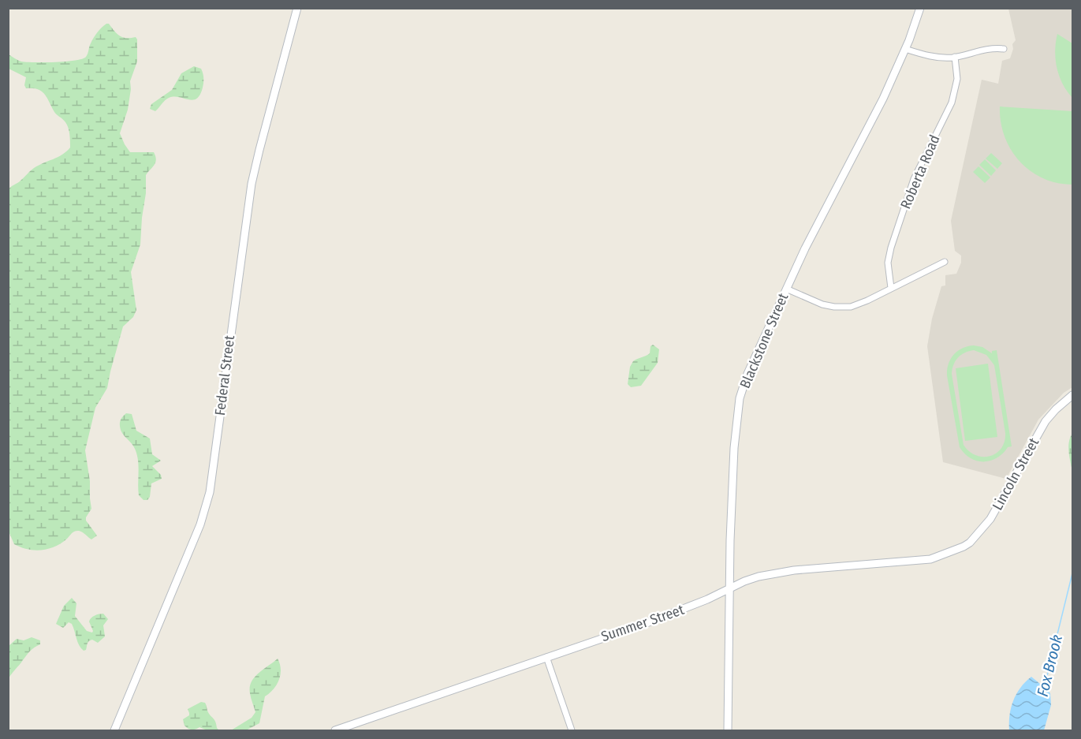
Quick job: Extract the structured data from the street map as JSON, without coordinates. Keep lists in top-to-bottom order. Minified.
{"streets":{"main road":["Blackstone Street","Federal Street","Lincoln Street","Summer Street"],"street":["Roberta Road"]},"crossings":[["Blackstone Street","Summer Street"],["Lincoln Street","Summer Street"]],"water":["Fox Brook"]}
